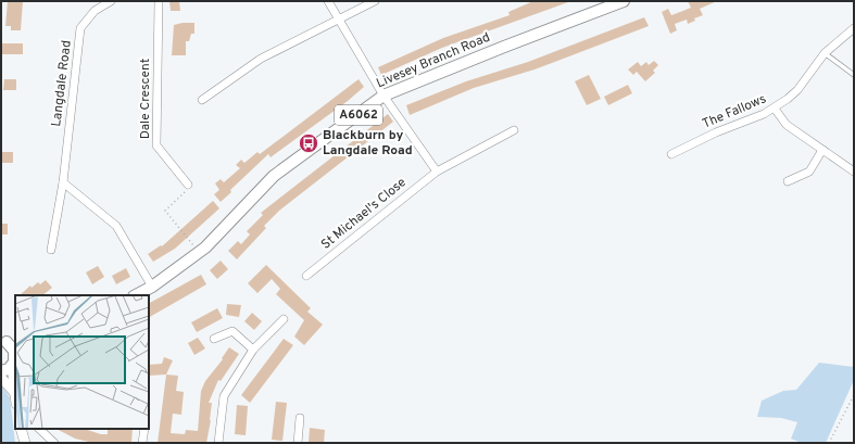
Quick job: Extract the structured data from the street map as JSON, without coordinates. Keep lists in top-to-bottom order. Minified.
{"streets":{"main road":["Livesey Branch Road","A6062"],"street":["Langdale Road","Dale Crescent","The Fallows","St Michael's Close"]},"places":{"bus stop":["Blackburn by Langdale Road"]}}
